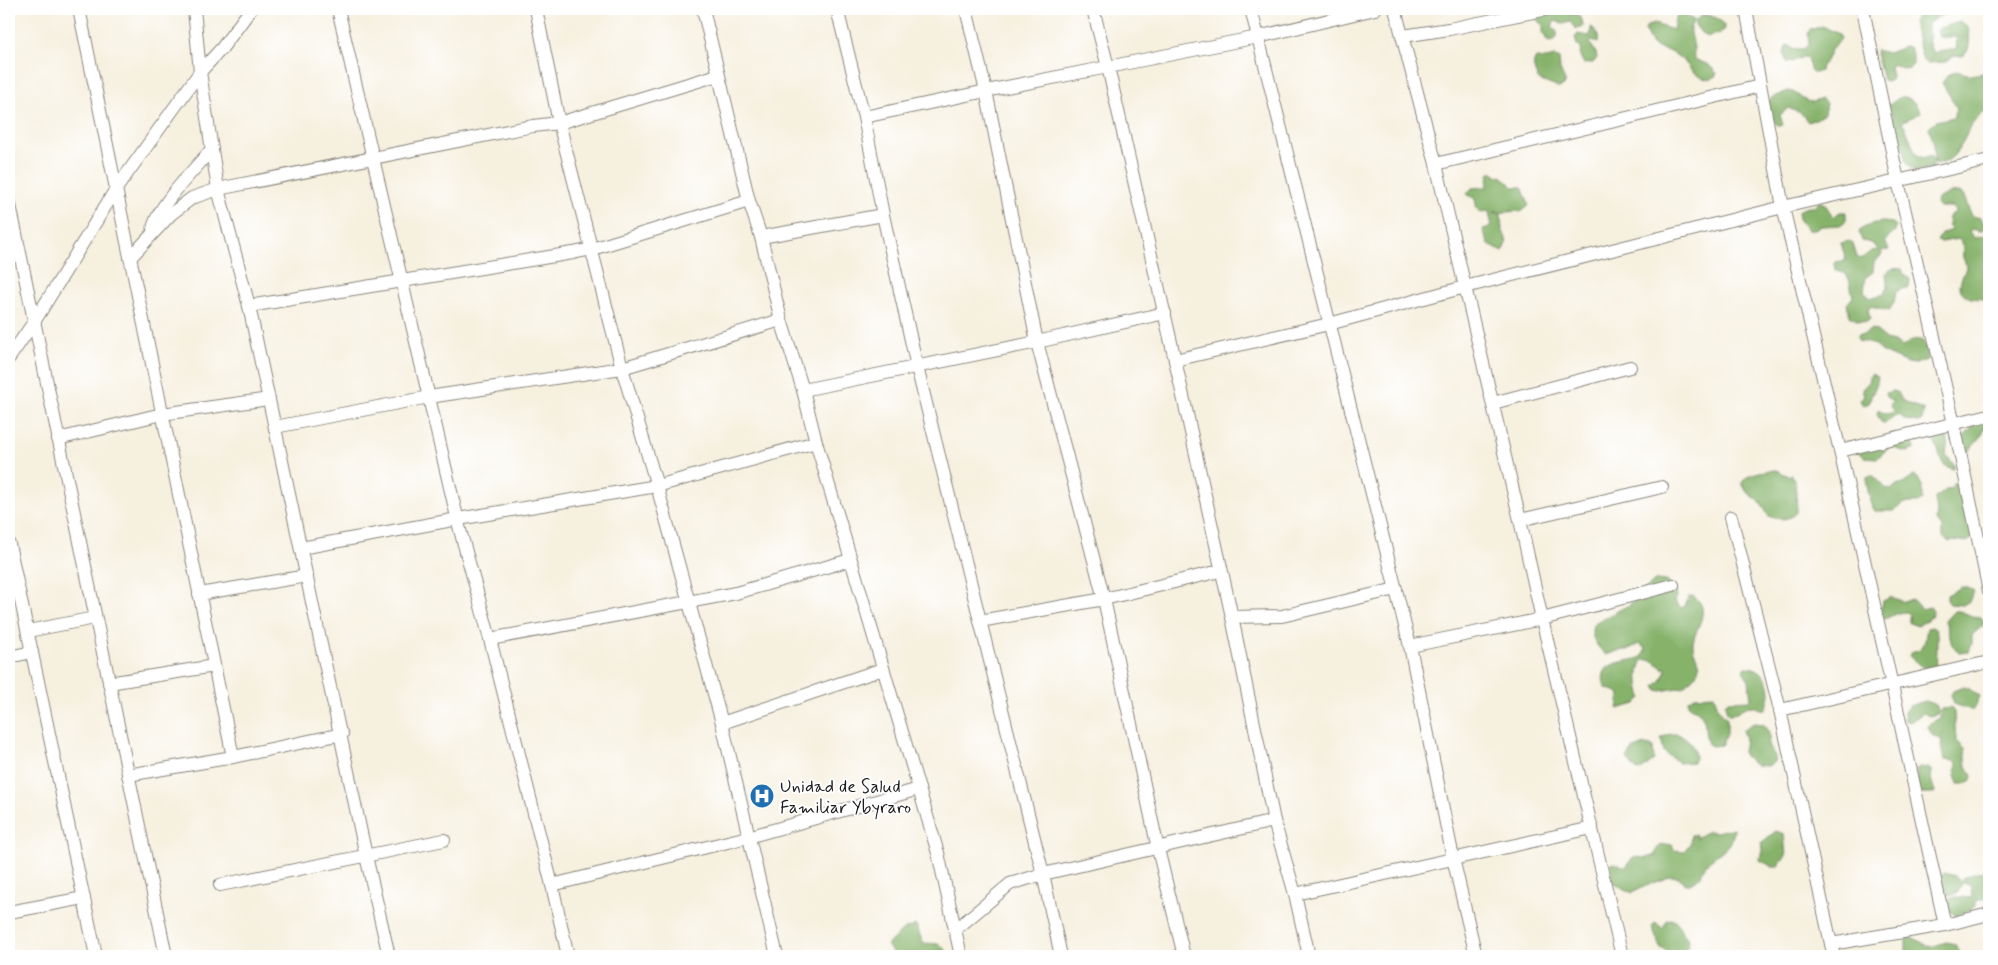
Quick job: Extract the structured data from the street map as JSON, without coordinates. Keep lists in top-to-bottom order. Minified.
{"places":{"hospital":["Unidad de Salud Familiar Ybyraro"]}}
